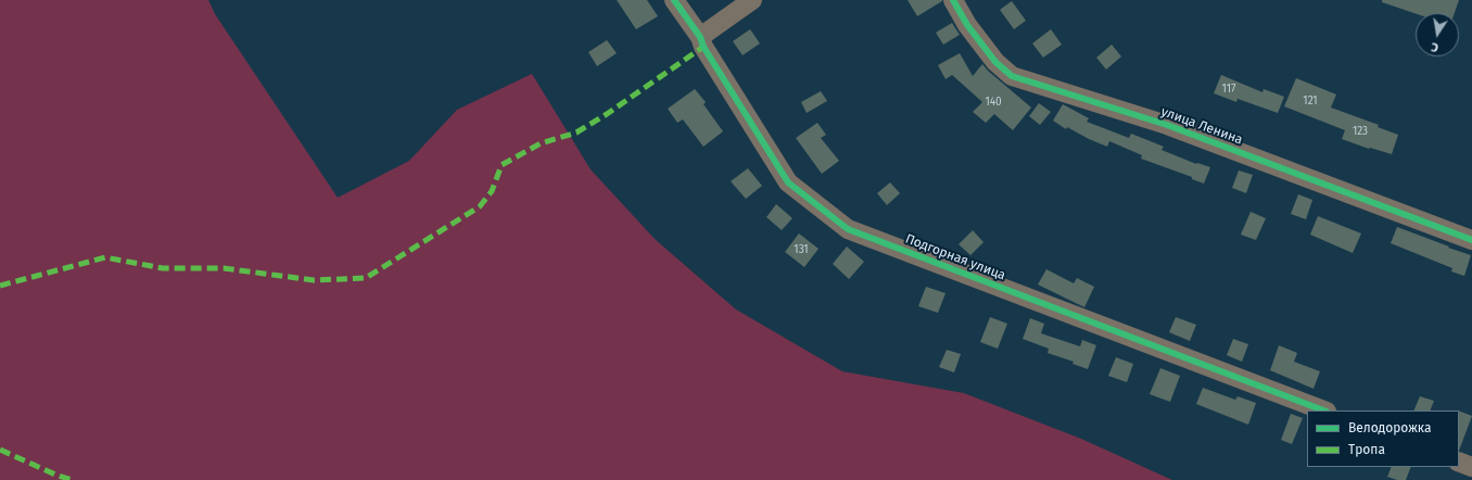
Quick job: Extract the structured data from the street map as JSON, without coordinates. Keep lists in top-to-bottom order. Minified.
{"streets":{"street":["улица Ленина","Подгорная улица"]},"house_numbers":["117","121","140","123","131"],"legend":["Велодорожка","Тропа"],"north":"bottom"}
